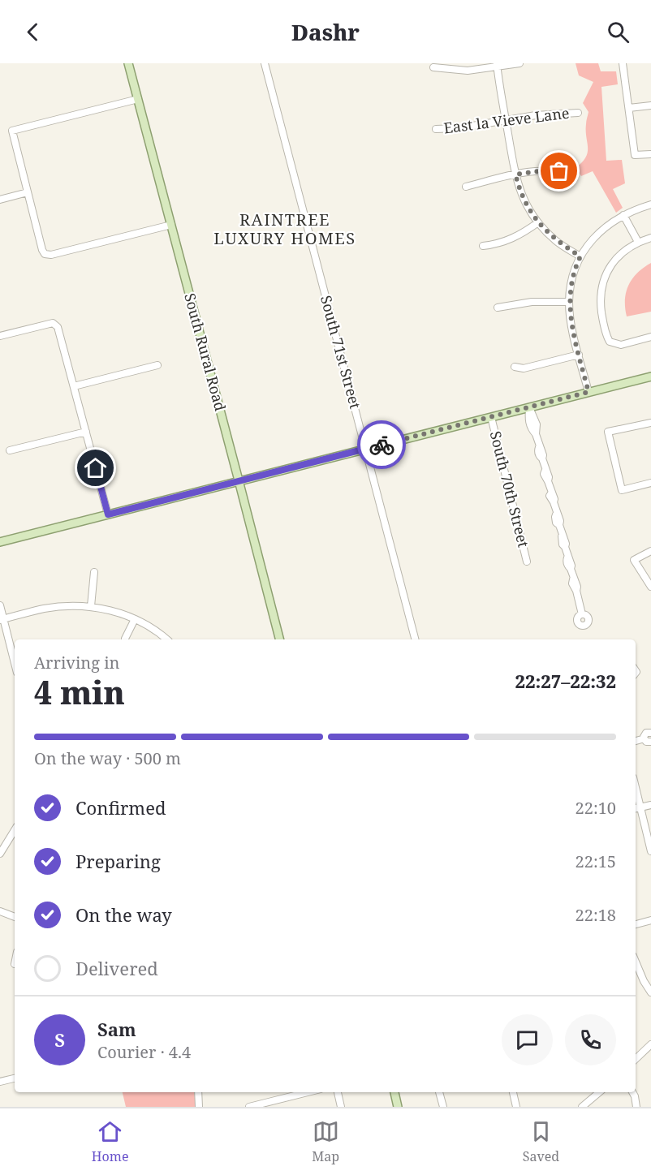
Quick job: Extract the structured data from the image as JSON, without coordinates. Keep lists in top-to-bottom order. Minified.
{"streets":{"main road":["South Rural Road"],"street":["East la Vieve Lane","South 71st Street","South 70th Street"]},"districts":["RAINTREE LUXURY HOMES"],"page":{"header":"Dashr","heading":["4 min","Arriving in","22:27–22:32"],"panel":["Sam","Courier · 4.4"],"bar":"On the way · 500 m","list":[["Confirmed","22:10"],["Preparing","22:15"],["On the way","22:18"],"Delivered"],"round":"S","tabs":["Home","Map","Saved"]}}
